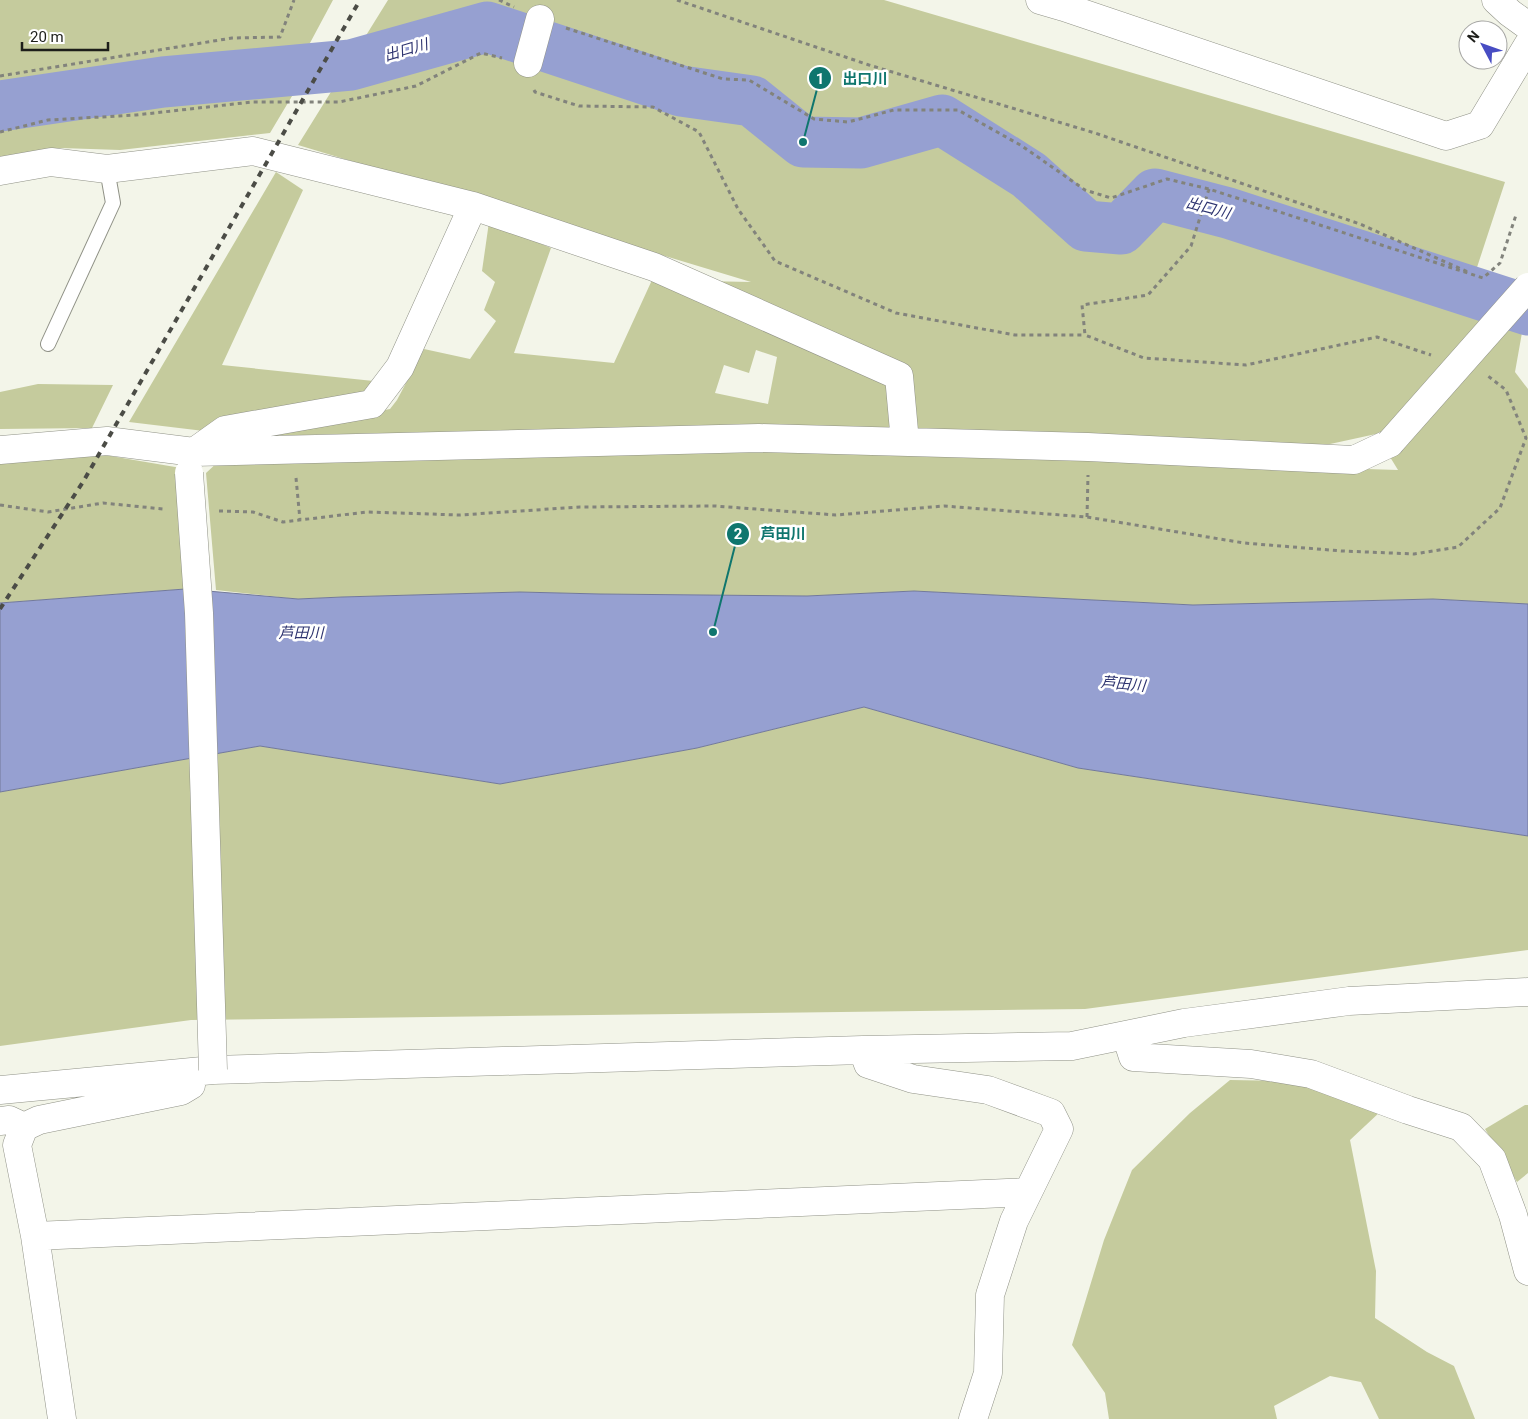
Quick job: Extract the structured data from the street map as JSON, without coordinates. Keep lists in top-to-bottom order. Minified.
{"water":["出口川","芦田川"],"places":["出口川","芦田川"],"scale_bar":"20 m","north":"top left"}
